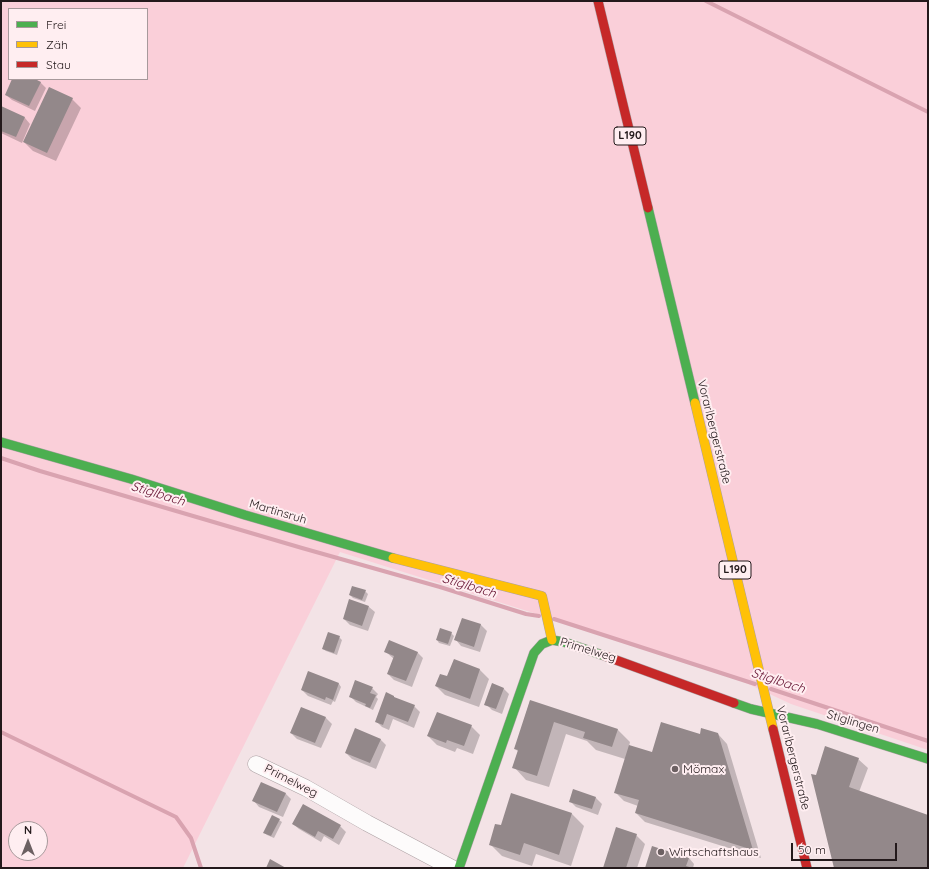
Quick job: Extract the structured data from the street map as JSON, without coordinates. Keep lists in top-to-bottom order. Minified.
{"streets":{"street":["L190","Vorarlbergerstraße","Martinsruh","Primelweg","Stiglingen"]},"crossings":[["Vorarlbergerstraße","Primelweg"],["Vorarlbergerstraße","Stiglingen"],["Martinsruh","Primelweg"],["Primelweg","Stiglingen"]],"water":["Stiglbach"],"places":["Mömax","Wirtschaftshaus"],"legend":["Frei","Zäh","Stau"],"scale_bar":"50 m","north":"top"}
